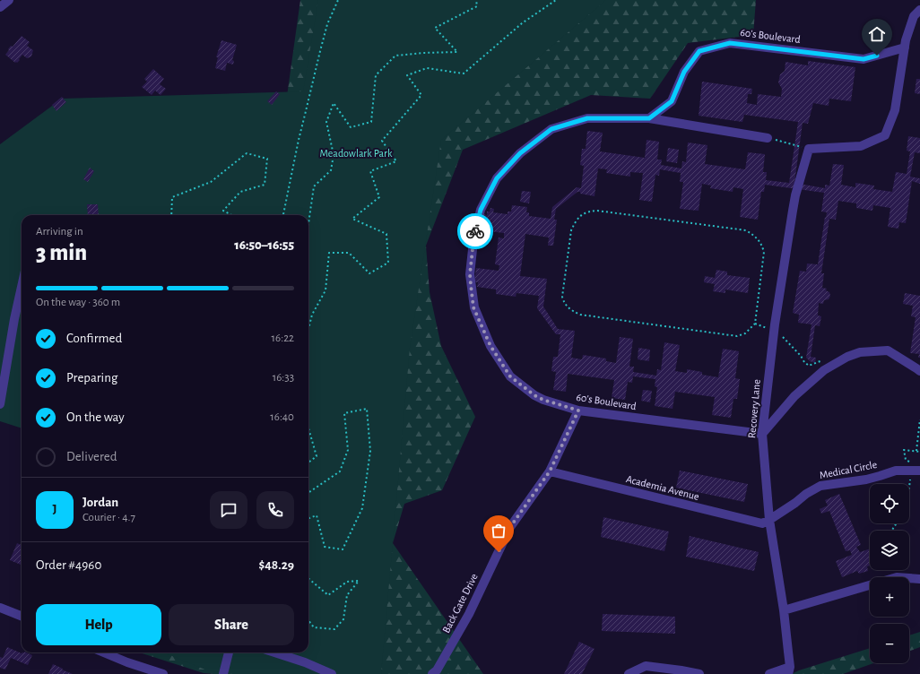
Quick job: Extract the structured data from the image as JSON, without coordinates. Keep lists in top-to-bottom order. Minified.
{"streets":{"street":["60's Boulevard","Recovery Lane","Medical Circle","Academia Avenue","Back Gate Drive"]},"crossings":[["60's Boulevard","Recovery Lane"],["60's Boulevard","Back Gate Drive"],["Recovery Lane","Medical Circle"],["Recovery Lane","Academia Avenue"],["Medical Circle","Academia Avenue"],["Academia Avenue","Back Gate Drive"]],"parks":["Meadowlark Park"],"page":{"heading":["3 min","Arriving in","16:50–16:55"],"panel":["Jordan","Courier · 4.7","Order #4960","$48.29"],"bar":"On the way · 360 m","list":[["Confirmed","16:22"],["Preparing","16:33"],["On the way","16:40"],"Delivered"],"map_buttons":["+","−"],"round":"J","buttons":["Help","Share"]}}
